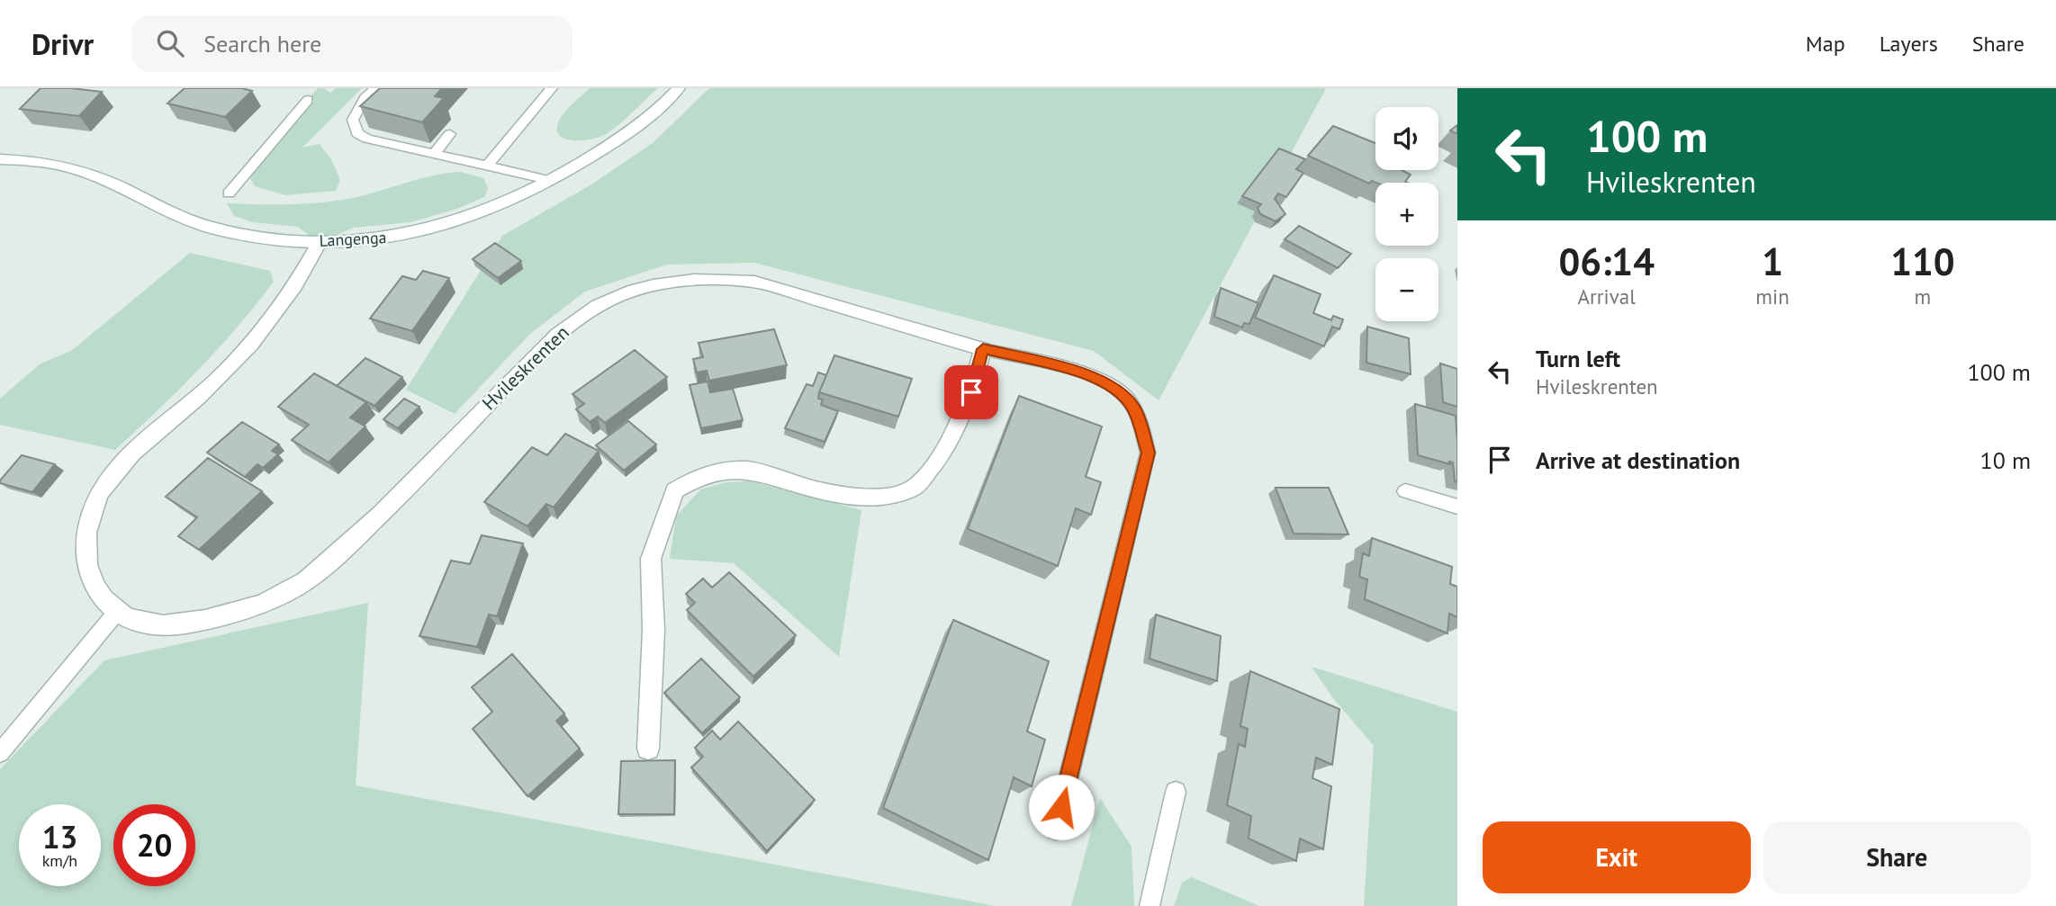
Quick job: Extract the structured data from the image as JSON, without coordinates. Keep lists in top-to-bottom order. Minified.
{"streets":{"street":["Langenga","Hvileskrenten"]},"crossings":[["Langenga","Hvileskrenten"]],"page":{"header":"Drivr","search":"Search here","nav":["Map","Layers","Share"],"turn":["100 m","Hvileskrenten"],"map_buttons":["+","−"],"eta":["06:14","Arrival","1","min","110","m"],"list":[{"name":"Turn left","note":"Hvileskrenten","value":"100 m"},{"name":"Arrive at destination","value":"10 m"}],"speed":"13 km/h","limit":"20","buttons":["Exit","Share"]}}
